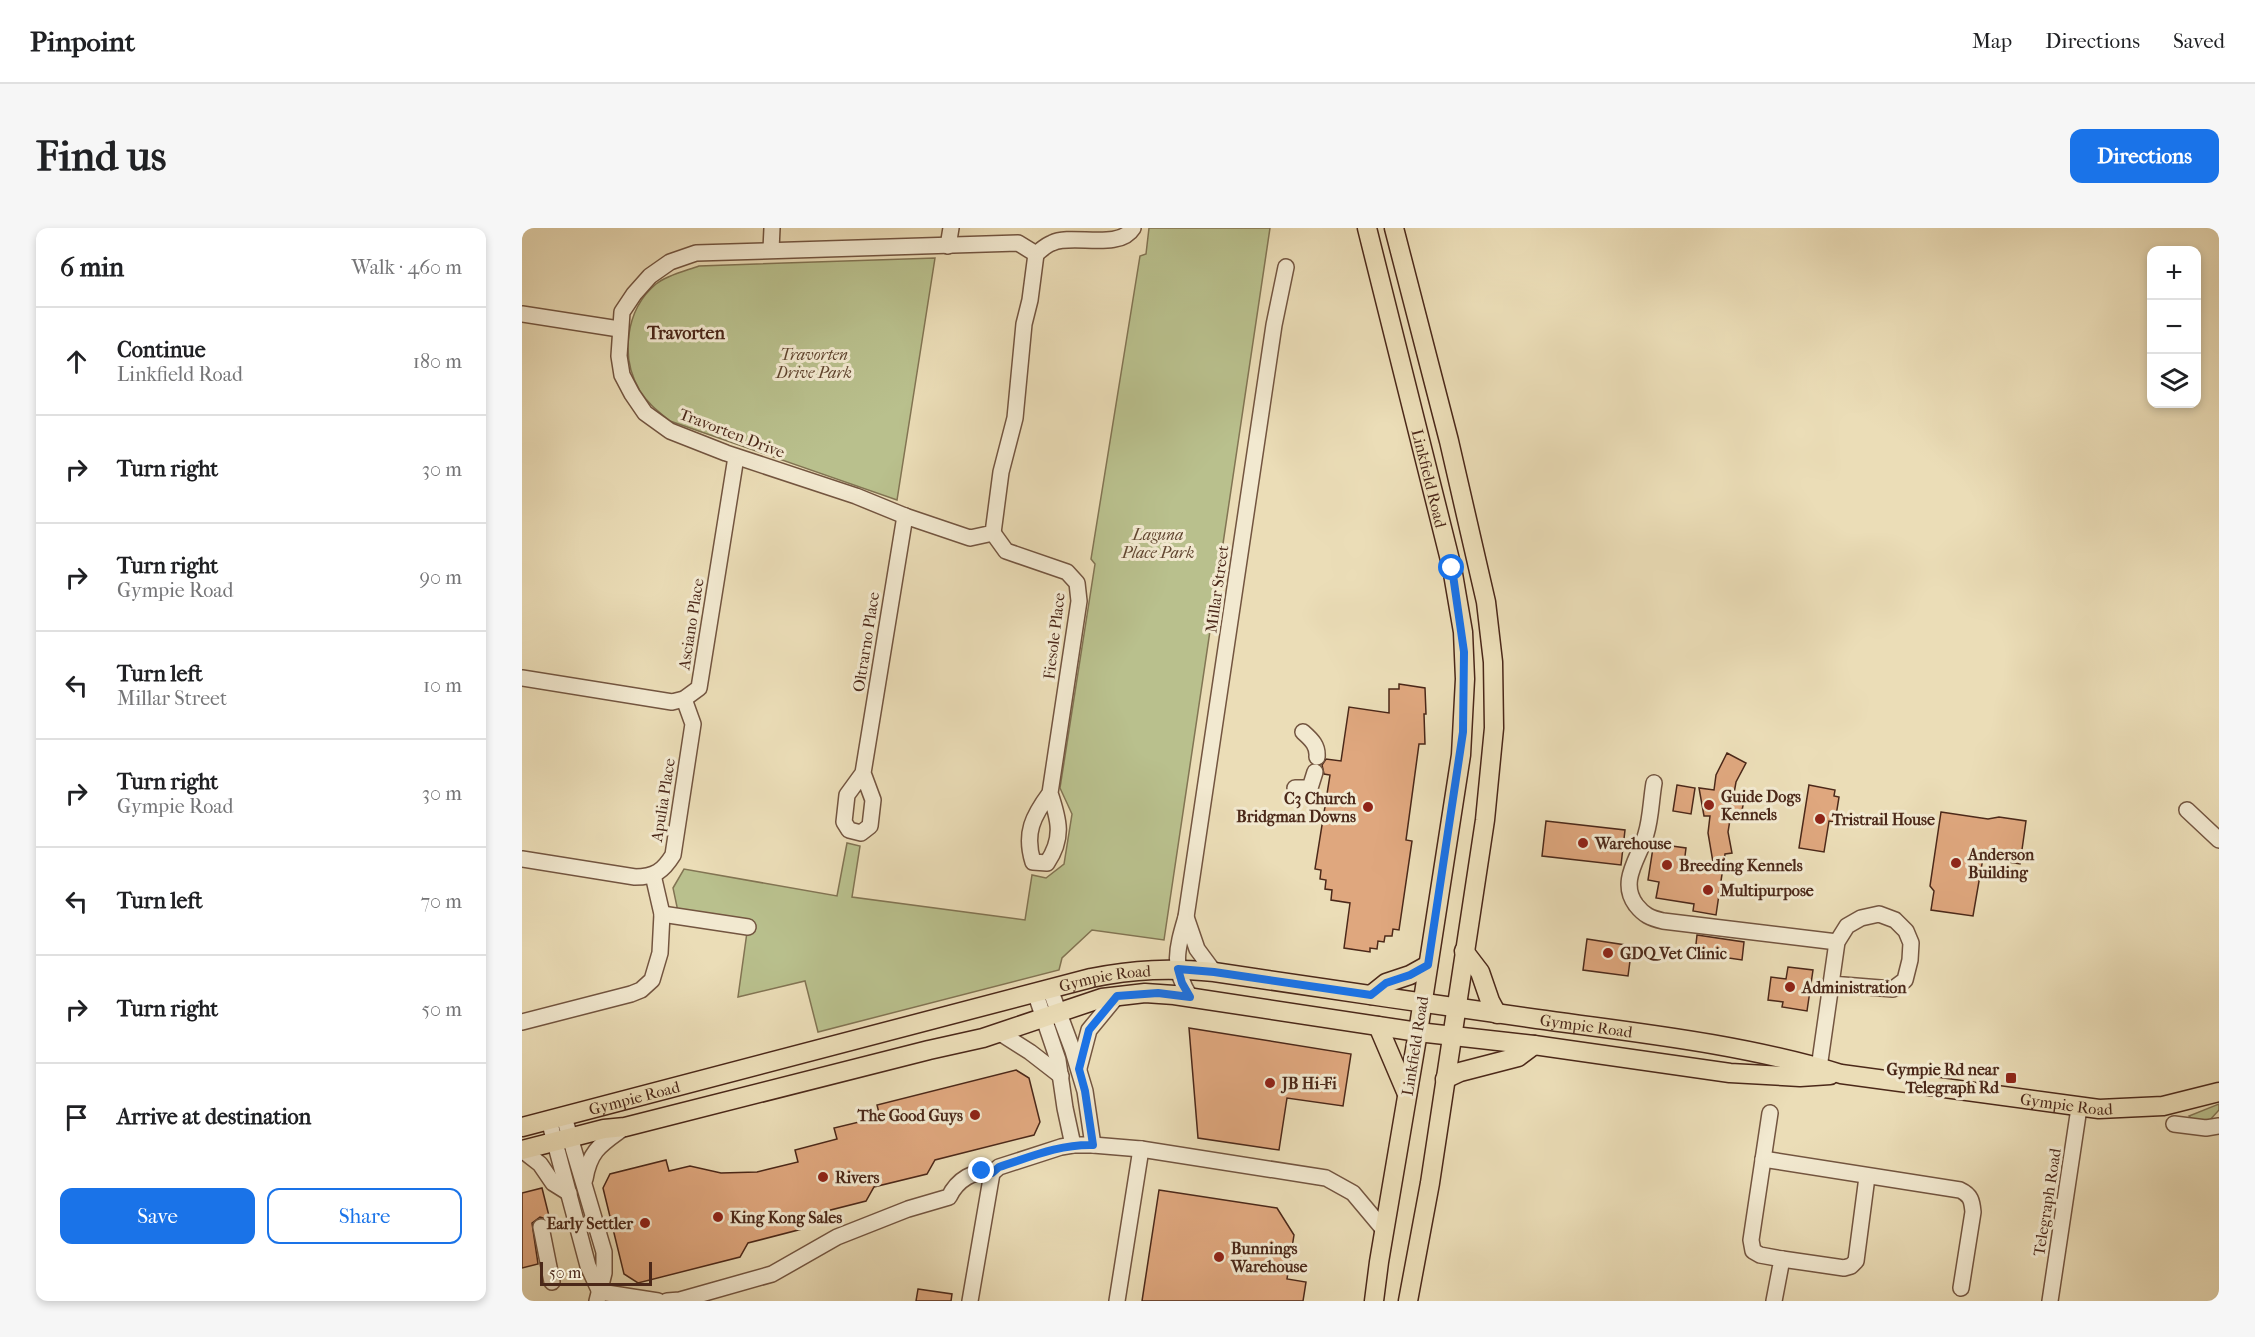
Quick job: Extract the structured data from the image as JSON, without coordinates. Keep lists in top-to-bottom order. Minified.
{"streets":{"main road":["Linkfield Road","Gympie Road"],"street":["Travorten Drive","Millar Street","Asciano Place","Fiesole Place","Oltrarno Place","Apulia Place","Telegraph Road"]},"crossings":[["Travorten Drive","Asciano Place"],["Travorten Drive","Fiesole Place"],["Travorten Drive","Oltrarno Place"],["Linkfield Road","Gympie Road"],["Millar Street","Gympie Road"],["Asciano Place","Apulia Place"],["Gympie Road","Telegraph Road"]],"districts":["Travorten"],"parks":["Travorten Drive Park","Laguna Place Park"],"places":{"other":["Guide Dogs Kennels","C3 Church Bridgman Downs","Tristrail House","Warehouse","Anderson Building","Breeding Kennels","Multipurpose","GDQ Vet Clinic","Administration","JB Hi-Fi","The Good Guys","Rivers","King Kong Sales","Early Settler","Bunnings Warehouse"],"transit":["Gympie Rd near Telegraph Rd"]},"scale_bar":"50 m","page":{"header":"Pinpoint","nav":["Map","Directions","Saved"],"buttons":["Directions",["Save","Share"]],"title":"Find us","heading":["6 min","Walk · 460 m"],"map_buttons":["+","−"],"list":[["Continue","Linkfield Road","180 m"],["Turn right","30 m"],["Turn right","Gympie Road","90 m"],["Turn left","Millar Street","10 m"],["Turn right","Gympie Road","30 m"],["Turn left","70 m"],["Turn right","50 m"],"Arrive at destination"],"scale":"50 m"}}
